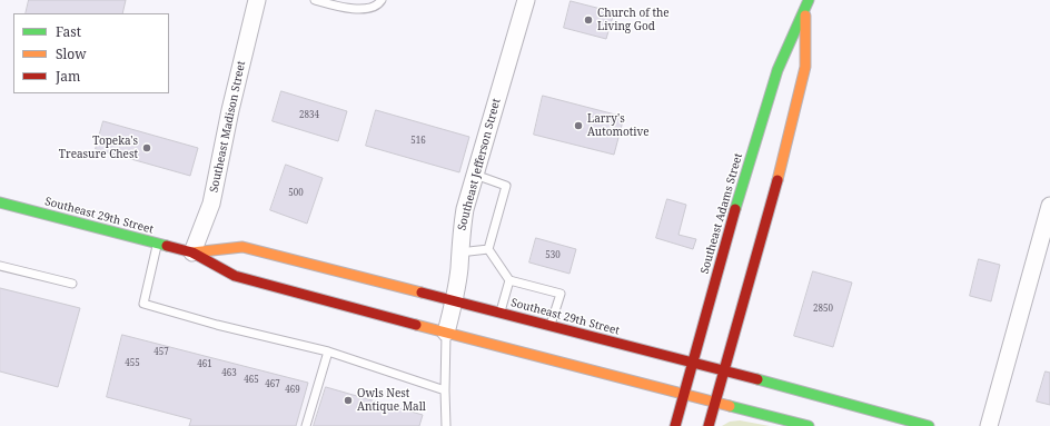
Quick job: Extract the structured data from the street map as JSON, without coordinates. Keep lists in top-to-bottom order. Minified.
{"streets":{"main road":["Southeast Adams Street","Southeast 29th Street"],"street":["Southeast Madison Street","Southeast Jefferson Street"]},"crossings":[["Southeast Madison Street","Southeast 29th Street"],["Southeast Jefferson Street","Southeast 29th Street"],["Southeast Adams Street","Southeast 29th Street"]],"places":["Church of the Living God","Larry's Automotive","Topeka's Treasure Chest","Owls Nest Antique Mall"],"house_numbers":["2834","516","500","530","2850","457","455","461","463","465","467","469"],"legend":["Fast","Slow","Jam"]}
